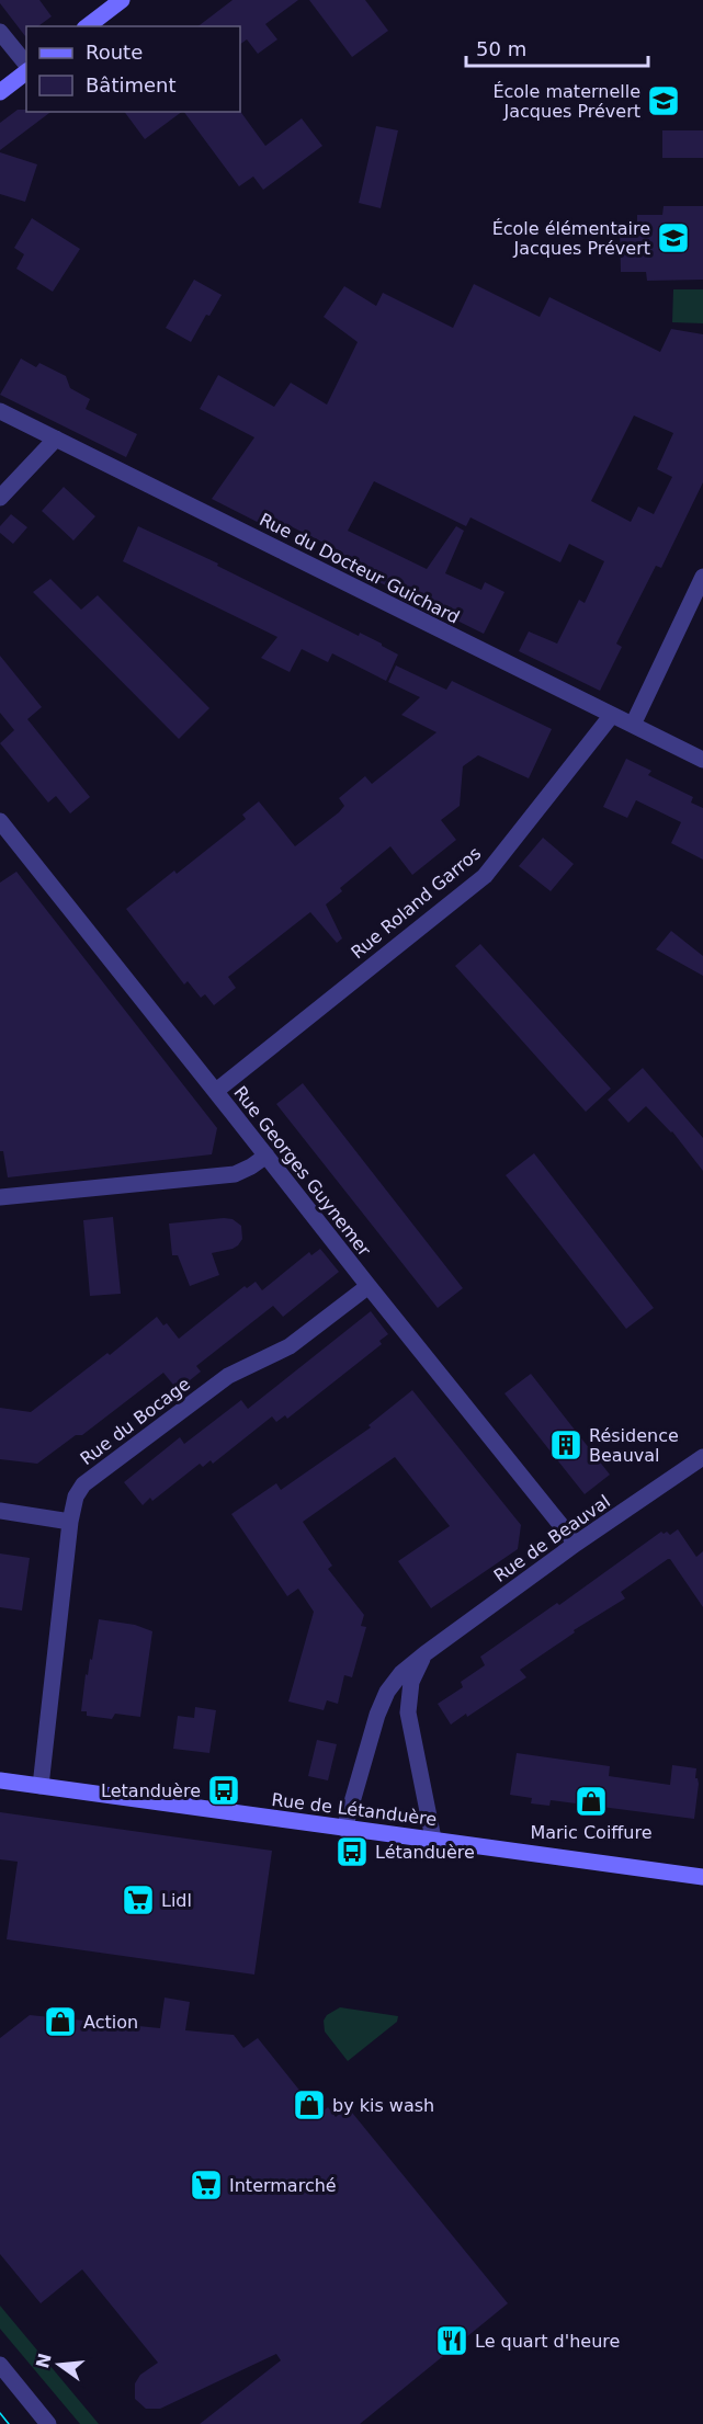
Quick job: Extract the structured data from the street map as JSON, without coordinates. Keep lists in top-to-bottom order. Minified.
{"streets":{"street":["Rue du Docteur Guichard","Rue Roland Garros","Rue Georges Guynemer","Rue du Bocage","Rue de Beauval","Rue de Létanduère"]},"crossings":[["Rue du Docteur Guichard","Rue Roland Garros"],["Rue Roland Garros","Rue Georges Guynemer"],["Rue Georges Guynemer","Rue du Bocage"],["Rue Georges Guynemer","Rue de Beauval"],["Rue du Bocage","Rue de Létanduère"],["Rue de Beauval","Rue de Létanduère"]],"places":{"school or university":["École maternelle Jacques Prévert","École élémentaire Jacques Prévert"],"building":["Résidence Beauval"],"bus stop":["Letanduère","Létanduère"],"shop":["Maric Coiffure","Action","by kis wash"],"supermarket":["Lidl","Intermarché"],"restaurant":["Le quart d'heure"]},"legend":["Route","Bâtiment"],"scale_bar":"50 m","north":"left"}
